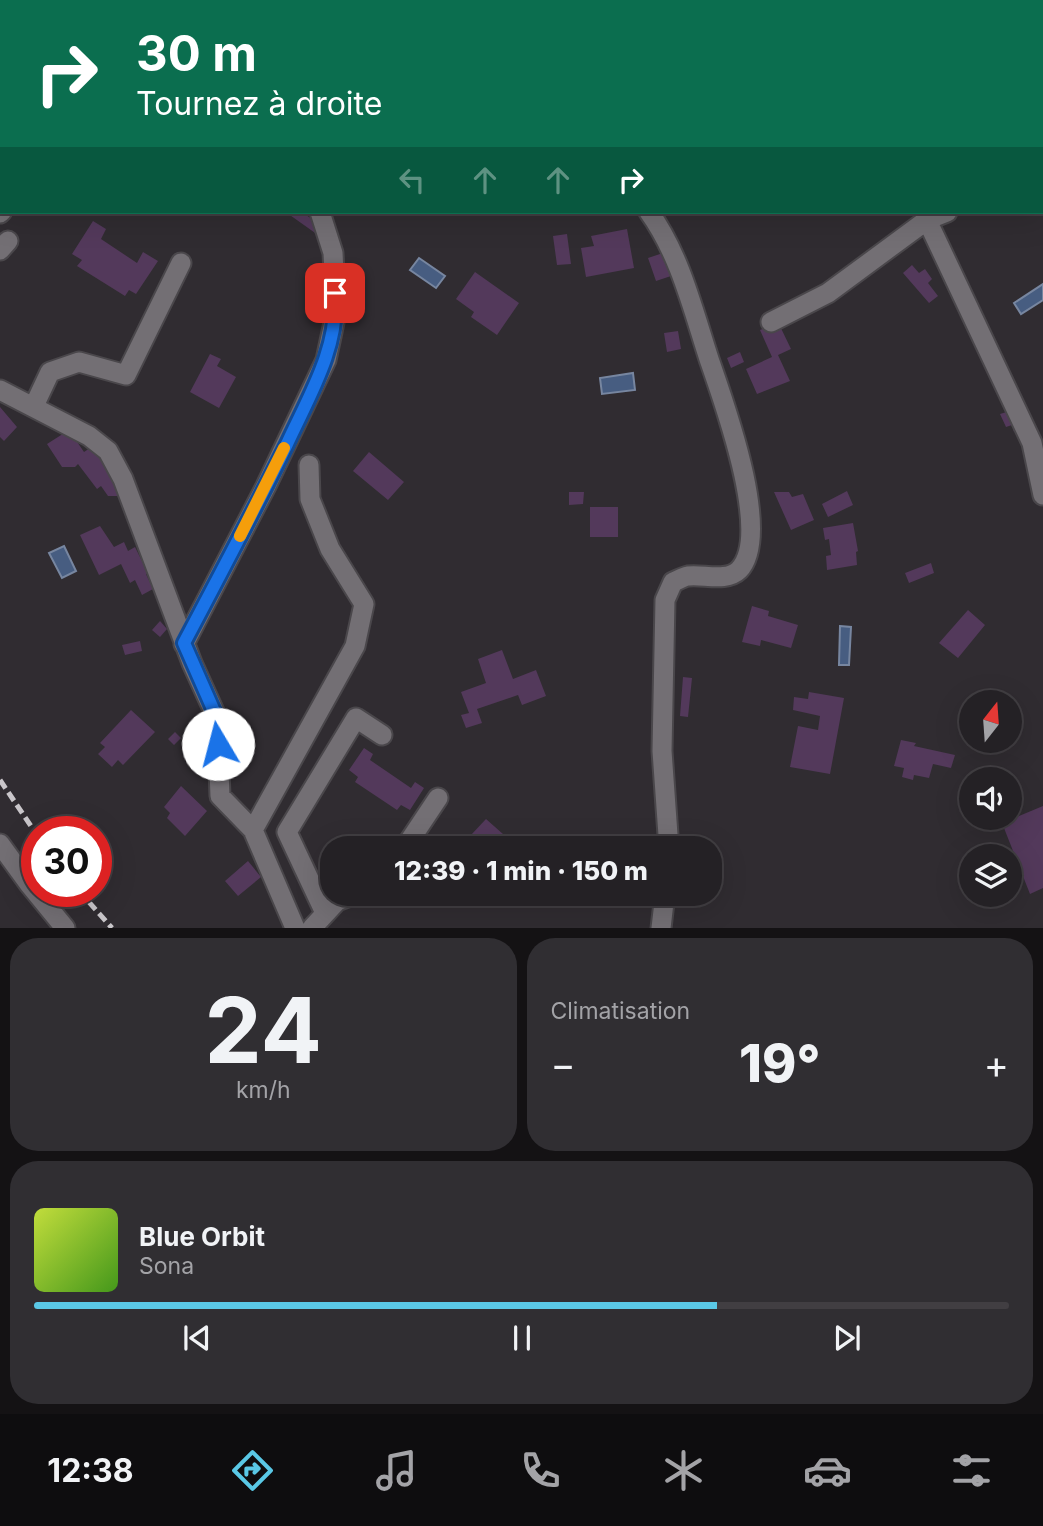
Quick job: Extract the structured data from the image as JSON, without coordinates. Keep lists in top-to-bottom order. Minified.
{"north":"top","page":{"turn":["30 m","Tournez à droite"],"limit":"30","trip":"12:39 · 1 min · 150 m","tile":[["24","km/h"],"Climatisation"],"heat":["−","19°","+"],"song":["Blue Orbit","Sona"],"tabs":"12:38"}}
